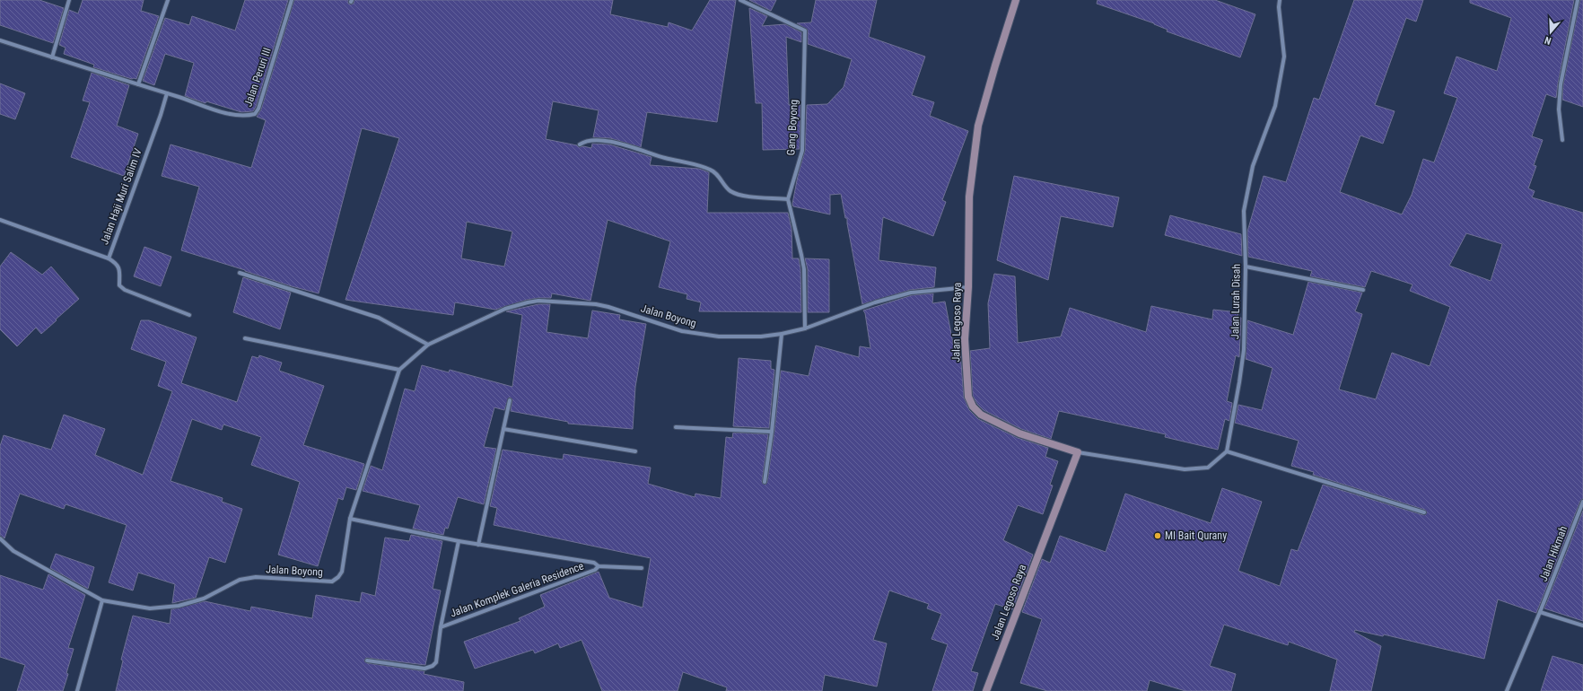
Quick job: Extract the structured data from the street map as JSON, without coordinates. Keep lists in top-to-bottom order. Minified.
{"streets":{"street":["Jalan Peruri III","Gang Boyong","Jalan Haji Muri Salim IV","Jalan Lurah Disah","Jalan Boyong","Jalan Legoso Raya","Jalan Hikmah","Jalan Komplek Galeria Residence"]},"crossings":[["Jalan Peruri III","Jalan Haji Muri Salim IV"],["Jalan Boyong","Jalan Legoso Raya"],["Jalan Boyong","Jalan Komplek Galeria Residence"]],"places":["MI Bait Qurany"],"north":"bottom"}
